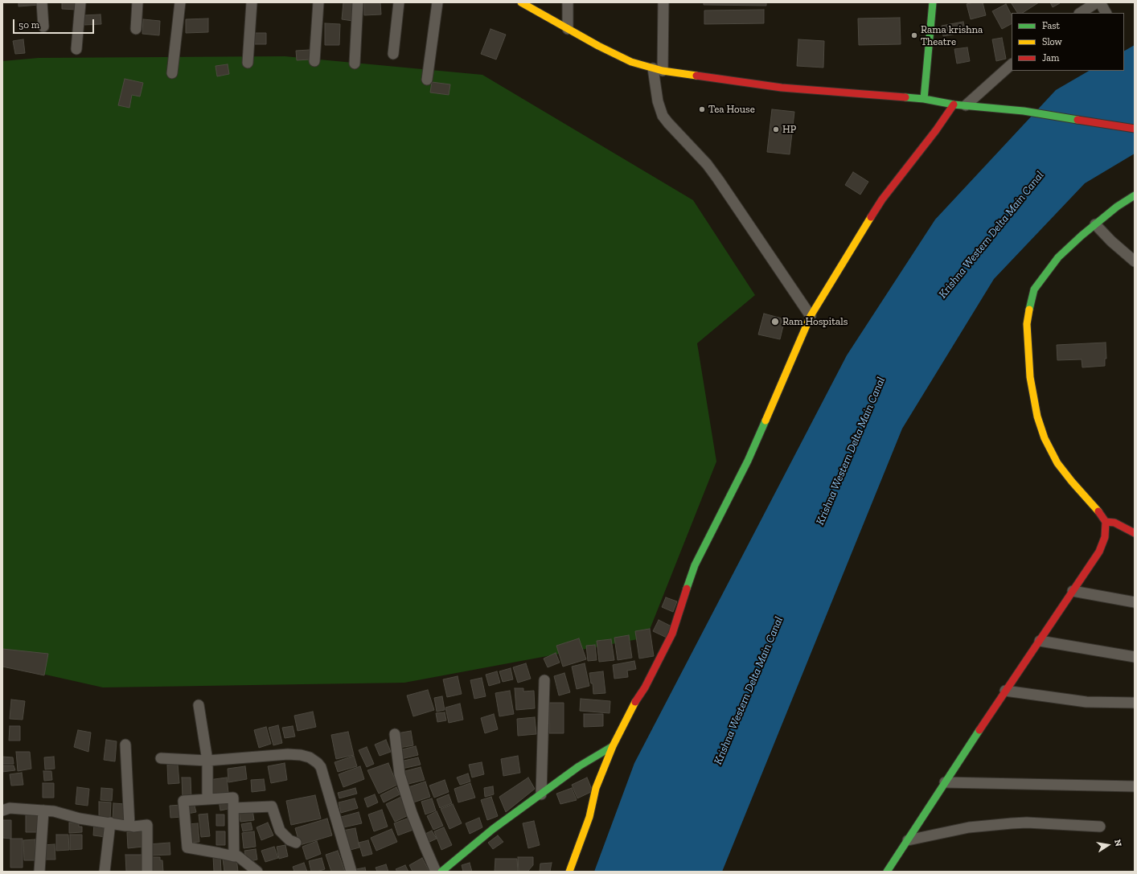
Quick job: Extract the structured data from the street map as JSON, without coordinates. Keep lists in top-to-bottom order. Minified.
{"water":["Krishna Western Delta Main Canal"],"places":["Rama krishna Theatre","Tea House","HP","Ram Hospitals"],"legend":["Fast","Slow","Jam"],"scale_bar":"50 m","north":"right"}
